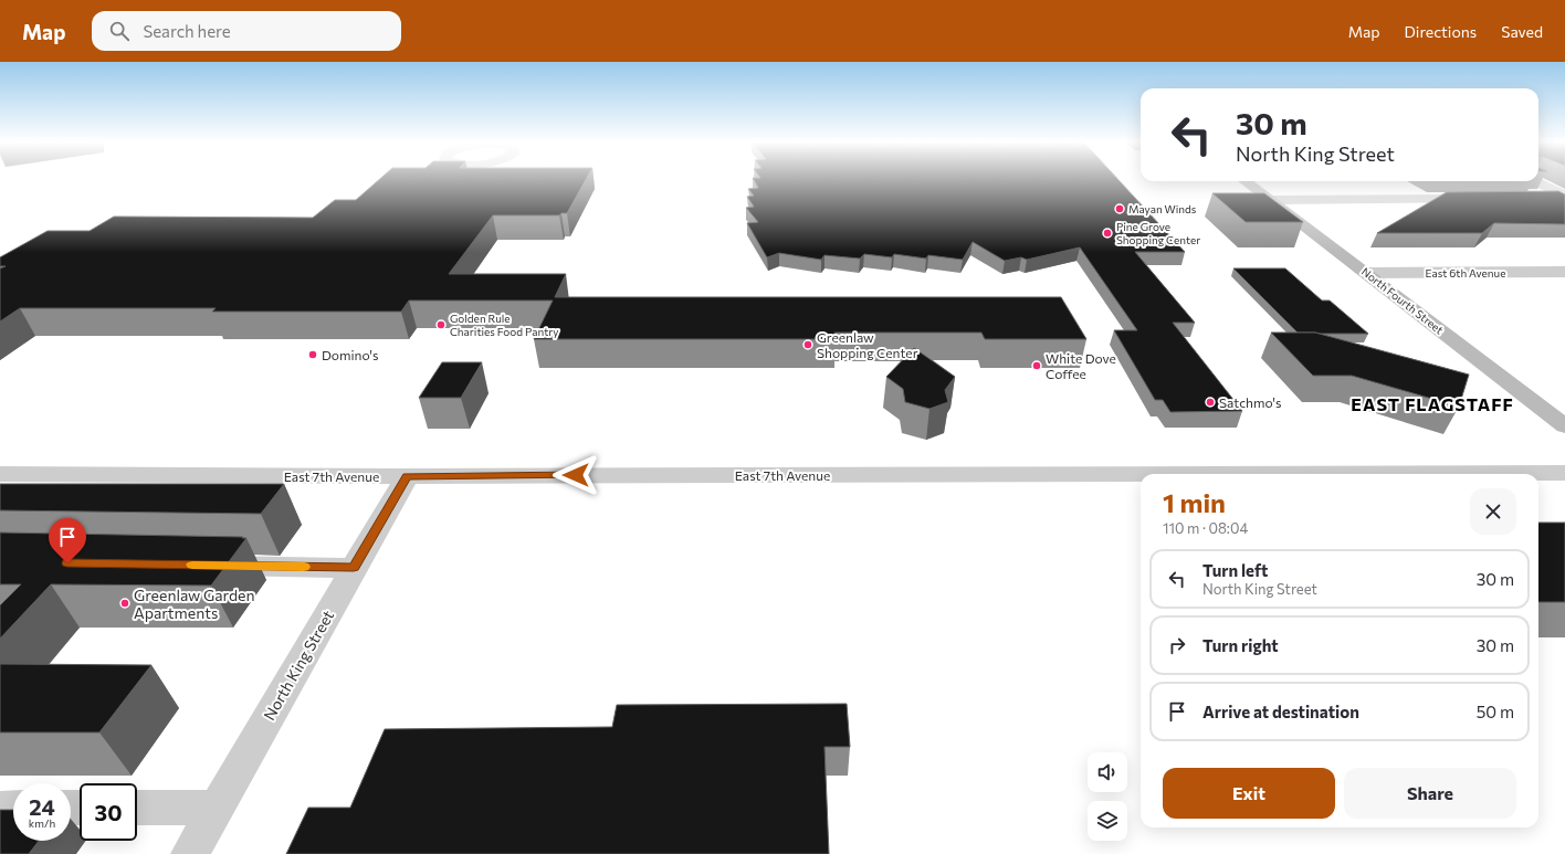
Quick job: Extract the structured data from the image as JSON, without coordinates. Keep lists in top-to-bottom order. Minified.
{"streets":{"main road":["North Fourth Street"],"street":["East 6th Avenue","East 7th Avenue","North King Street"]},"crossings":[["East 6th Avenue","North Fourth Street"],["East 7th Avenue","North King Street"]],"districts":["EAST FLAGSTAFF"],"places":["Mayan Winds","Pine Grove Shopping Center","Golden Rule Charities Food Pantry","Greenlaw Shopping Center","Domino's","White Dove Coffee","Satchmo's","Greenlaw Garden Apartments"],"page":{"header":"Map","search":"Search here","nav":["Map","Directions","Saved"],"turn":["30 m","North King Street"],"heading":["1 min","110 m · 08:04"],"list":[{"name":"Turn left","note":"North King Street","value":"30 m"},{"name":"Turn right","value":"30 m"},{"name":"Arrive at destination","value":"50 m"}],"buttons":["Exit","Share"],"speed":"24 km/h","limit":"30"}}
